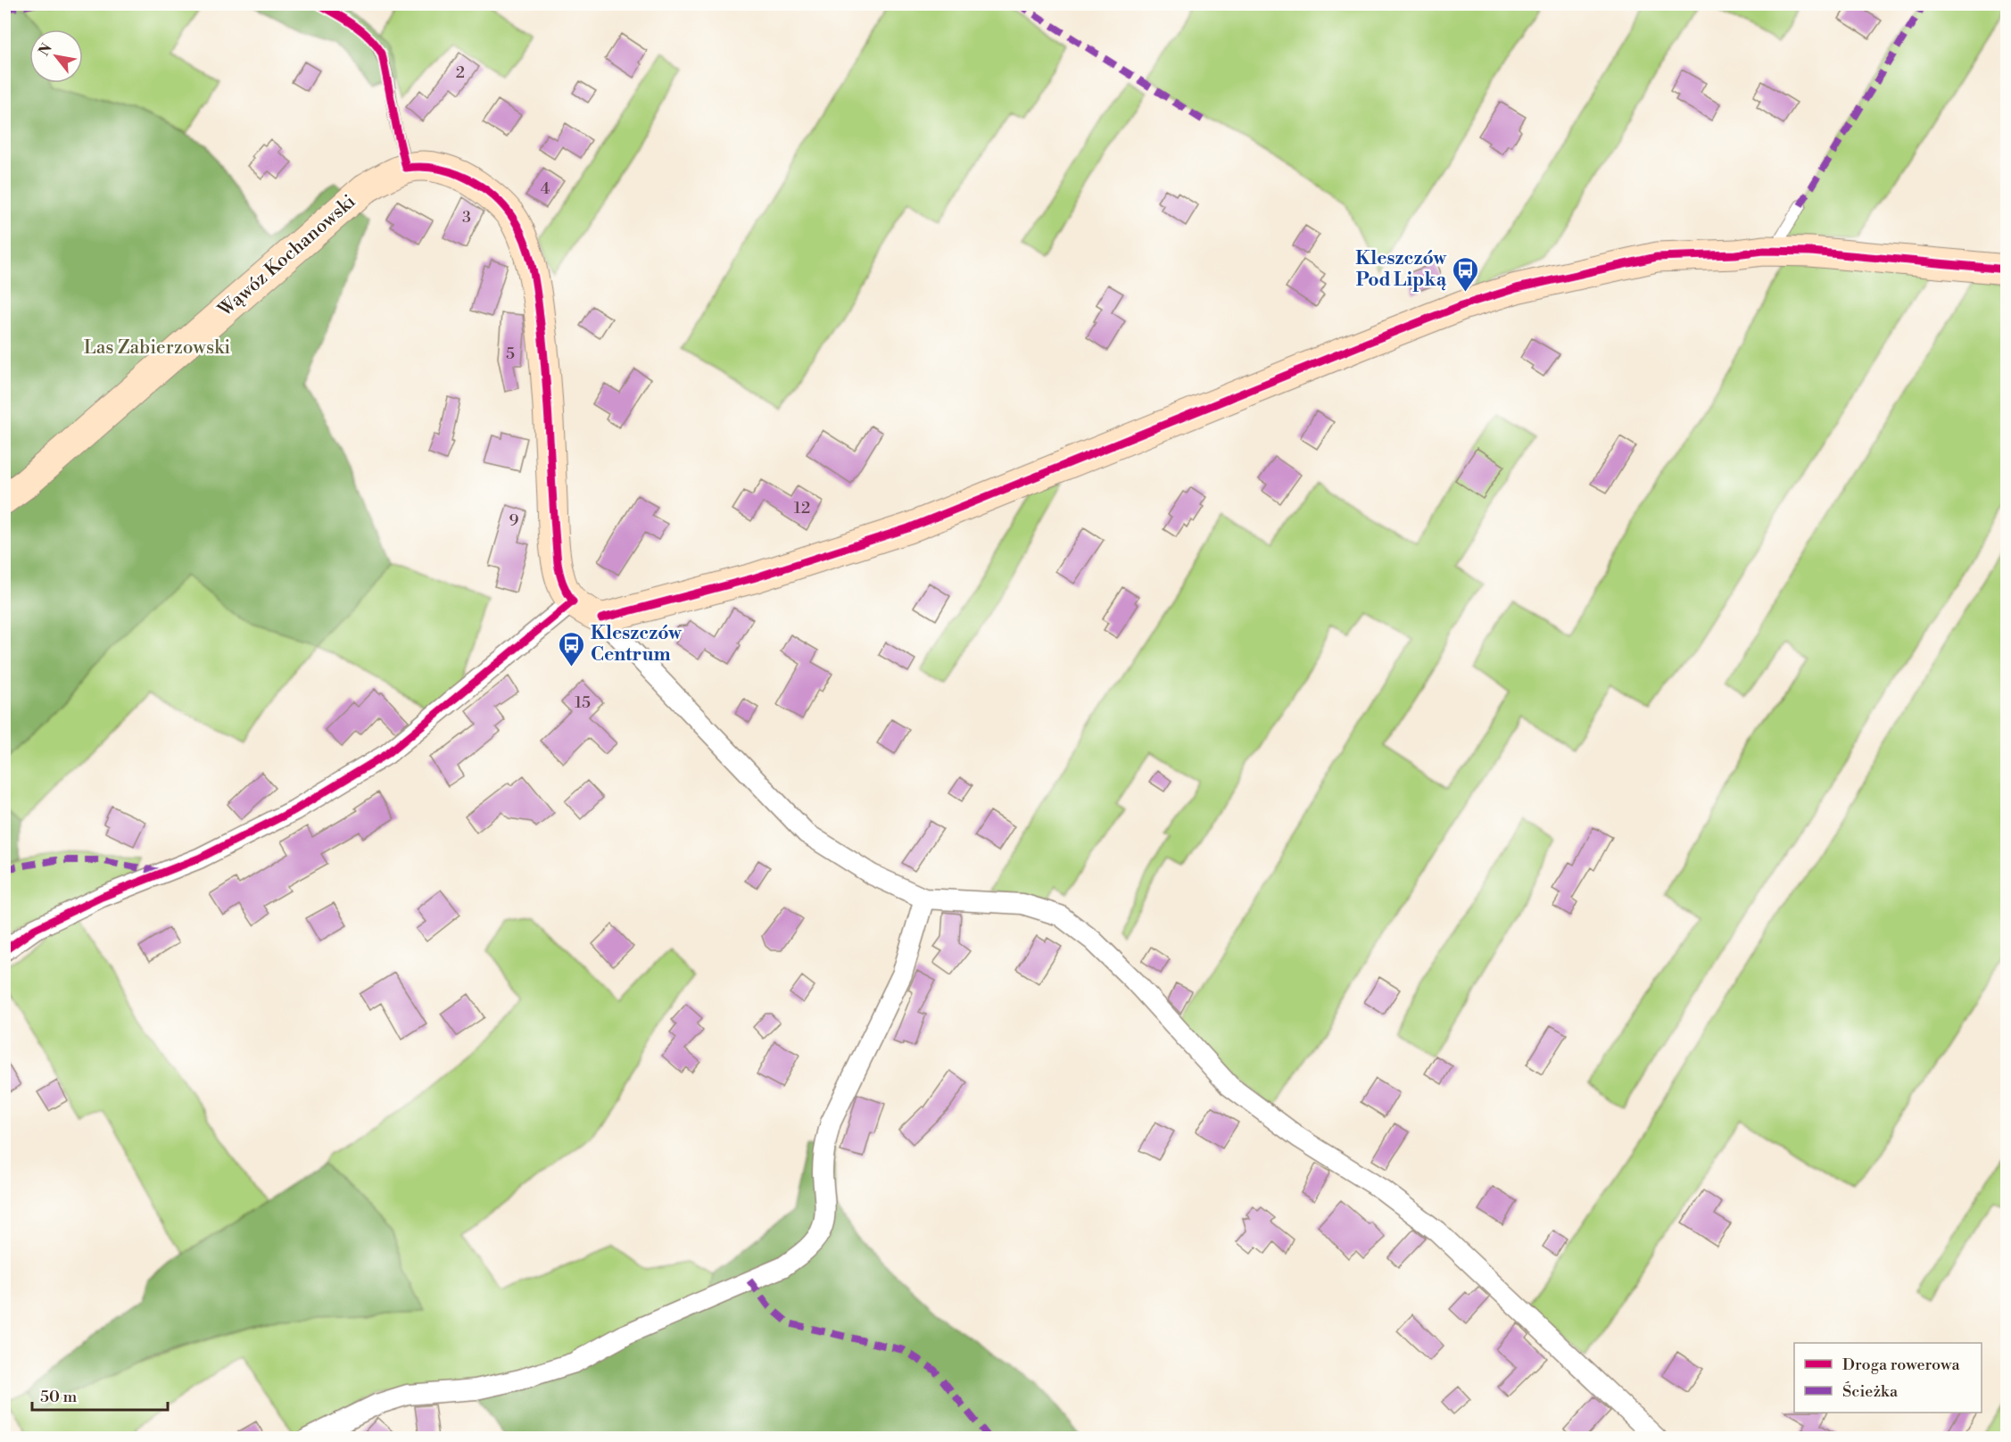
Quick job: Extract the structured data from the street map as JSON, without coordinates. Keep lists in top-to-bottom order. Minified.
{"streets":{"street":["Wąwóz Kochanowski"]},"parks":["Las Zabierzowski"],"places":{"bus stop":["Kleszczów Pod Lipką","Kleszczów Centrum"]},"house_numbers":["2","4","3","5","12","9","15"],"legend":["Droga rowerowa","Ścieżka"],"scale_bar":"50 m","north":"top left"}
